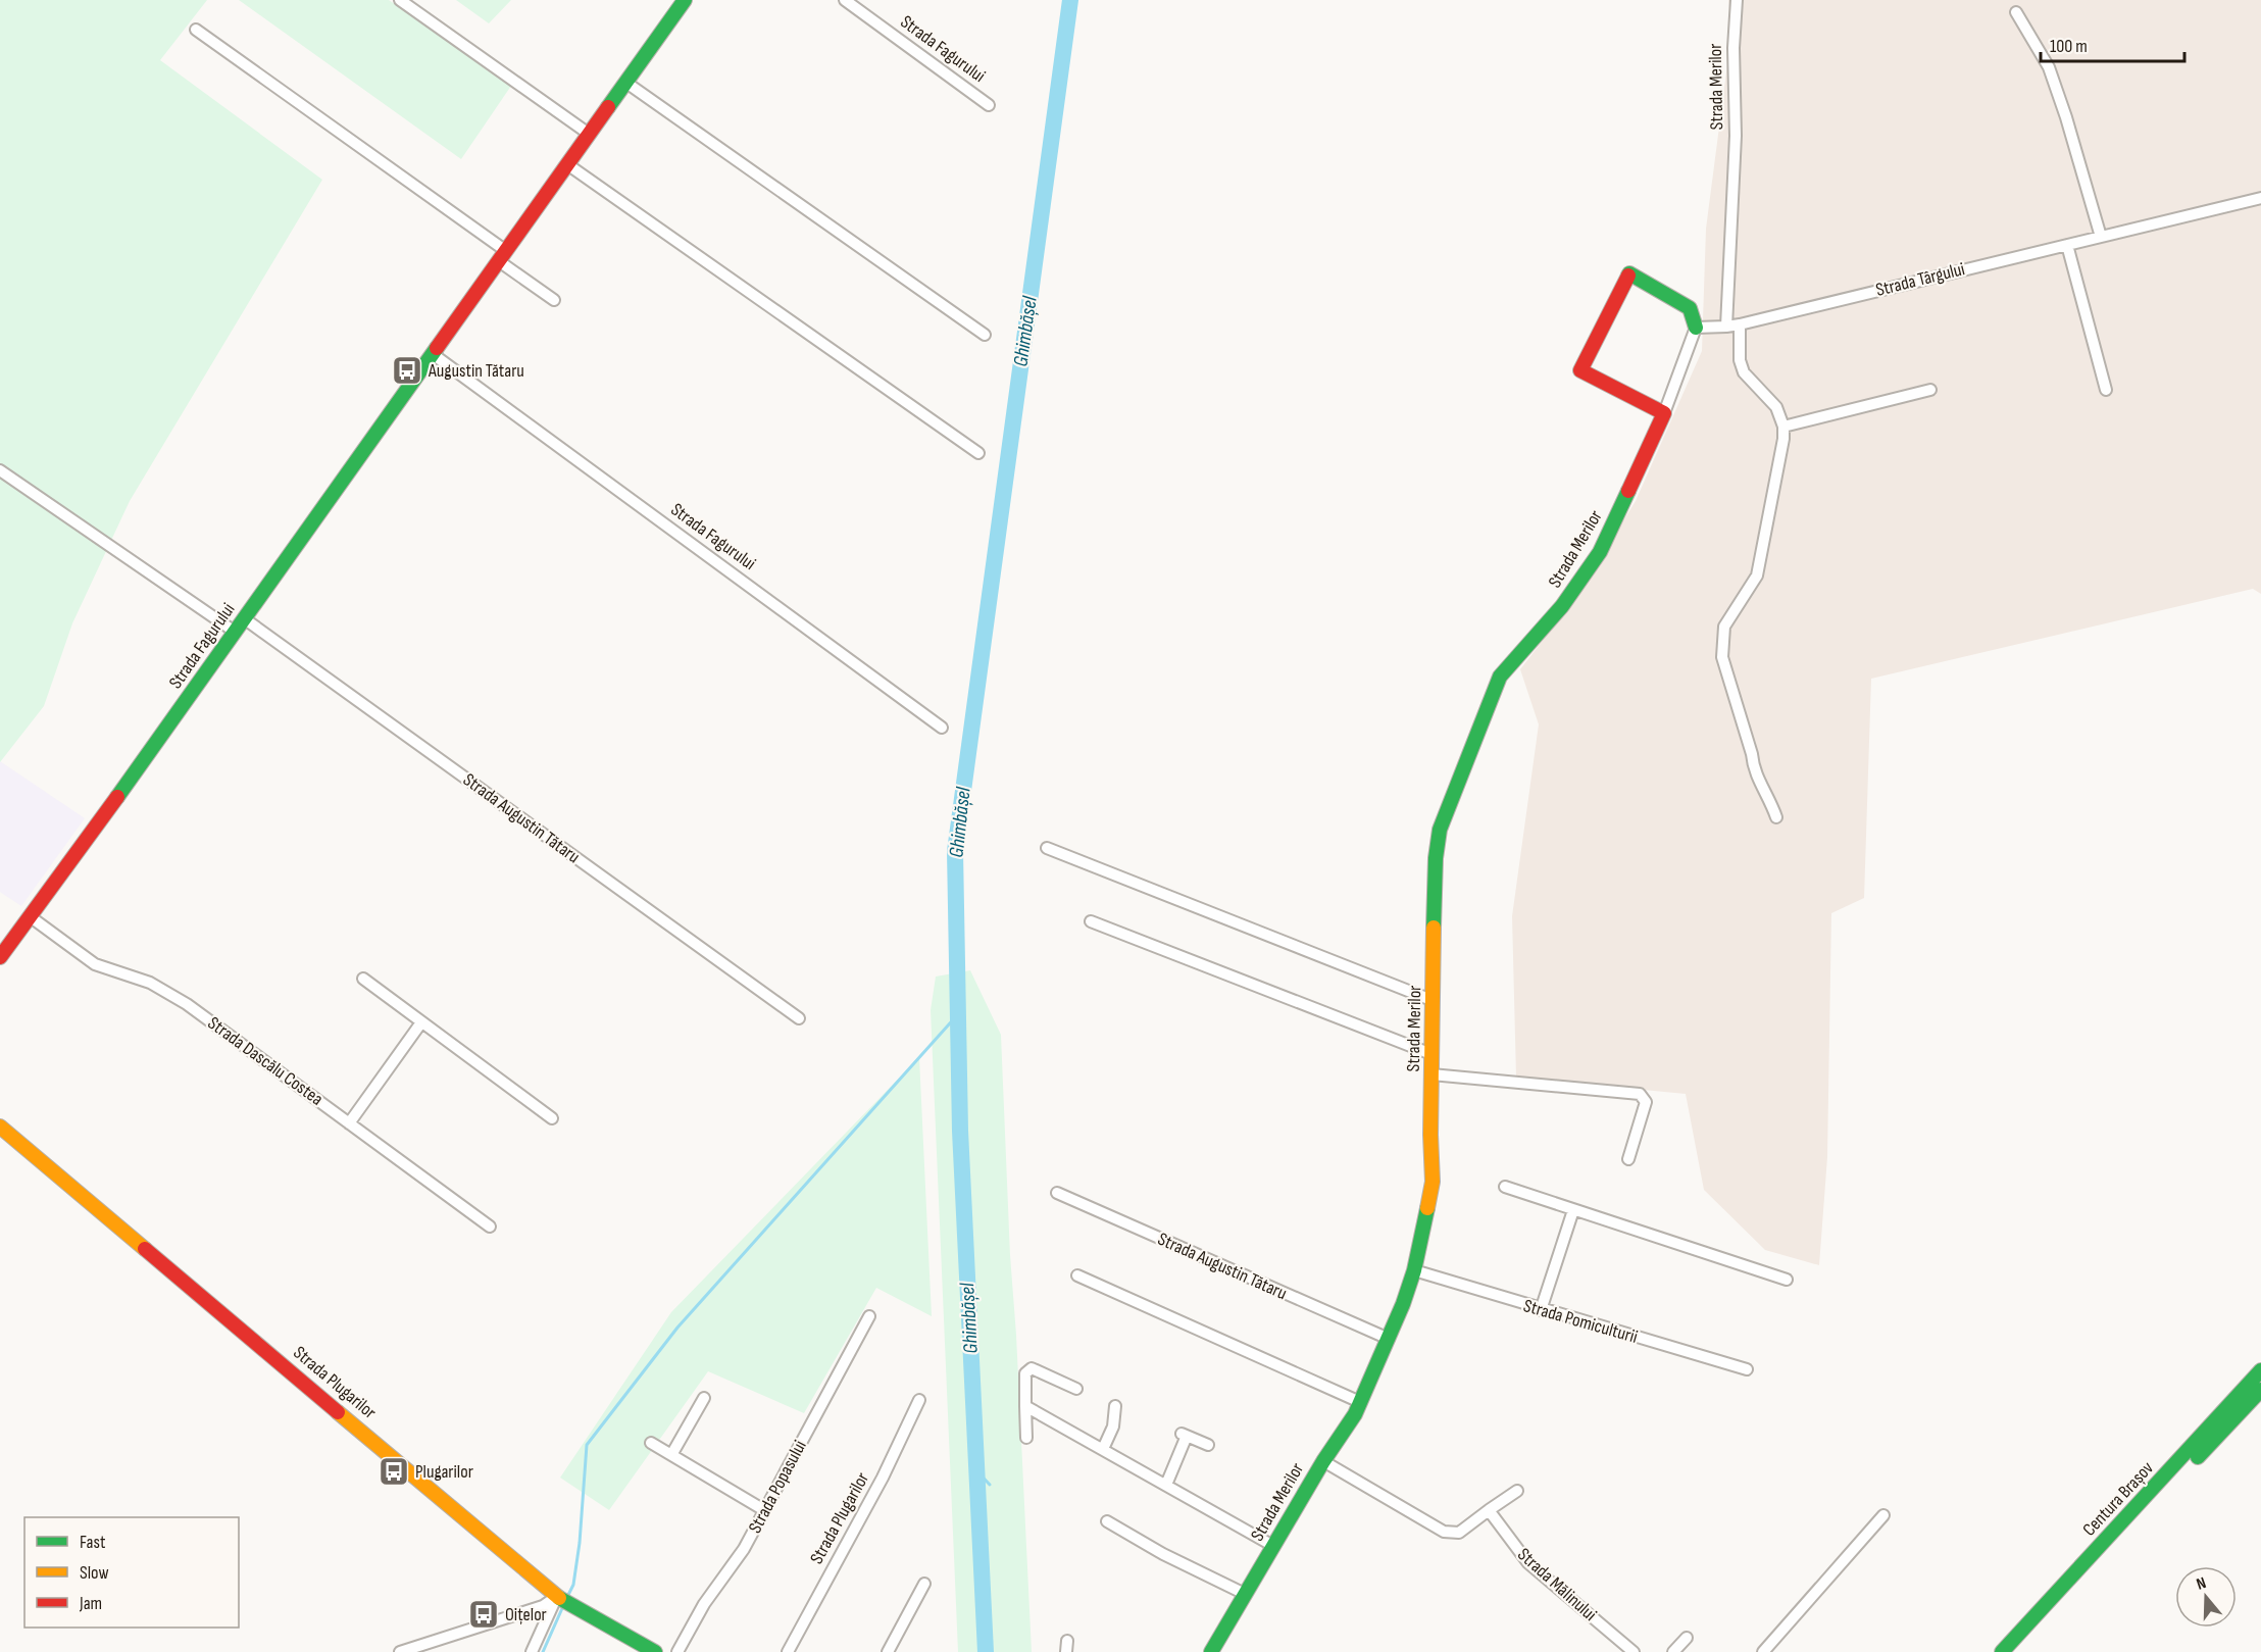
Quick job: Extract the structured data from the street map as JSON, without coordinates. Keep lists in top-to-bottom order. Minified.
{"streets":{"main road":["Strada Fagurului","Strada Merilor","Strada Plugarilor","Centura Brașov"],"street":["Strada Târgului","Strada Augustin Tătaru","Strada Dascălu Costea","Strada Pomiculturii","Strada Popasului","Strada Mălinului"]},"crossings":[["Strada Fagurului","Strada Augustin Tătaru"],["Strada Fagurului","Strada Dascălu Costea"],["Strada Merilor","Strada Târgului"],["Strada Merilor","Strada Augustin Tătaru"],["Strada Merilor","Strada Pomiculturii"]],"water":["Ghimbășel"],"places":{"bus stop":["Augustin Tătaru","Plugarilor","Oițelor"]},"legend":["Fast","Slow","Jam"],"scale_bar":"100 m","north":"top"}
